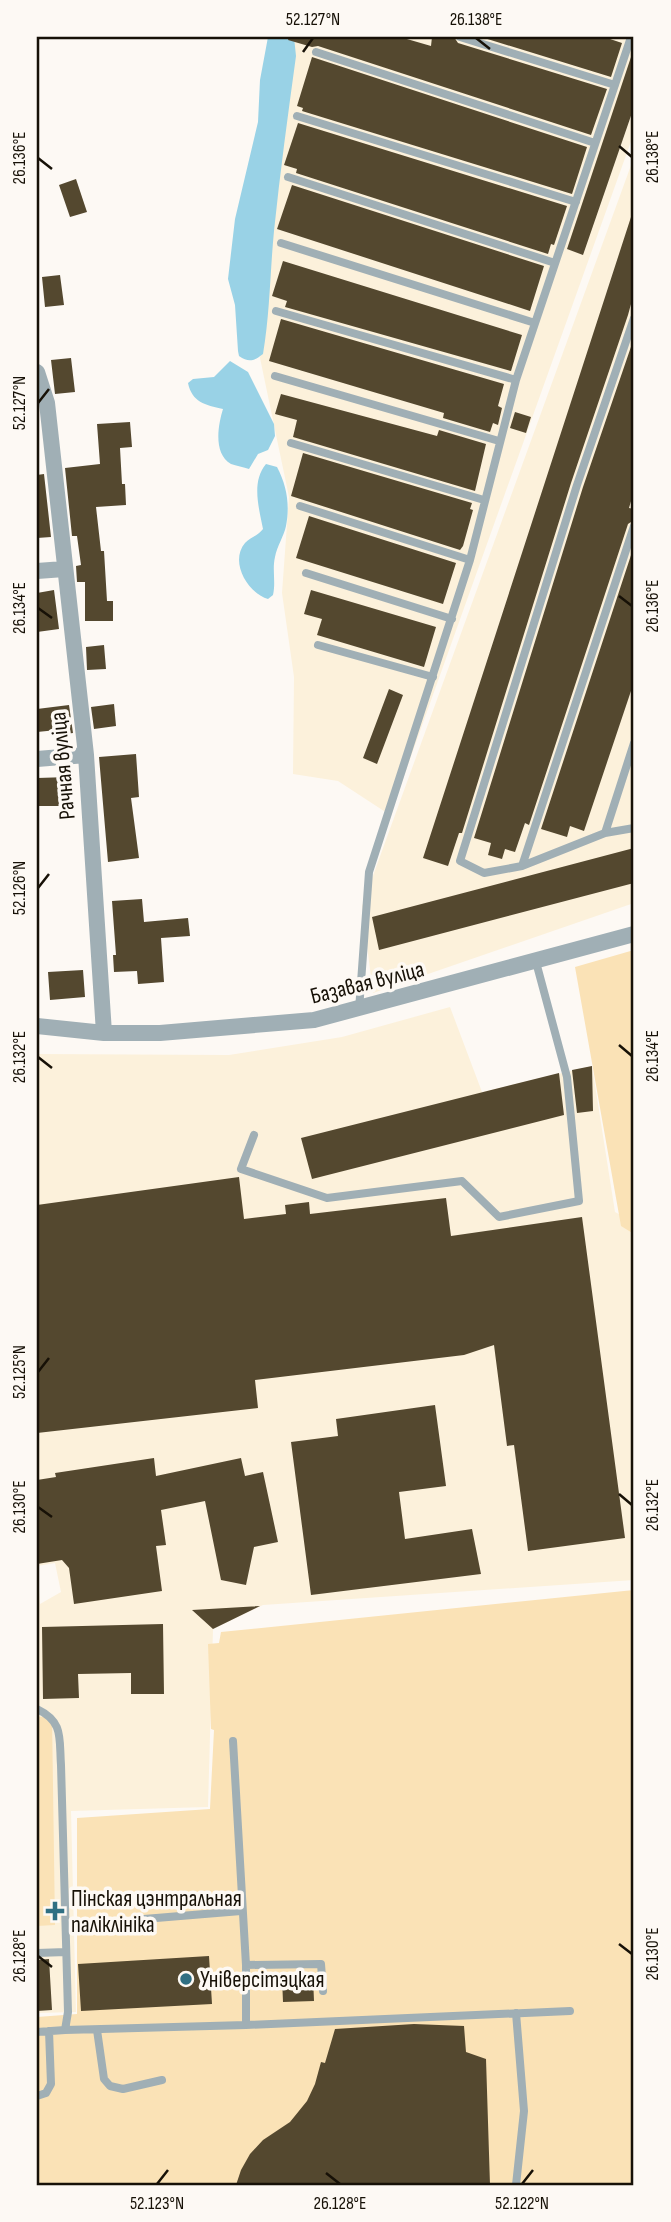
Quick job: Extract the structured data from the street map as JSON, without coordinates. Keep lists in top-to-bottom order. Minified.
{"streets":{"street":["Рачная вуліца","Базавая вуліца"]},"crossings":[["Рачная вуліца","Базавая вуліца"]],"places":{"health":["Пінская цэнтральная паліклініка"],"other":["Універсітэцкая"]},"coordinates":["52.127°N","26.138°E","26.136°E","26.134°E","52.126°N","26.132°E","52.125°N","26.130°E","26.128°E","52.123°N","52.122°N"]}
